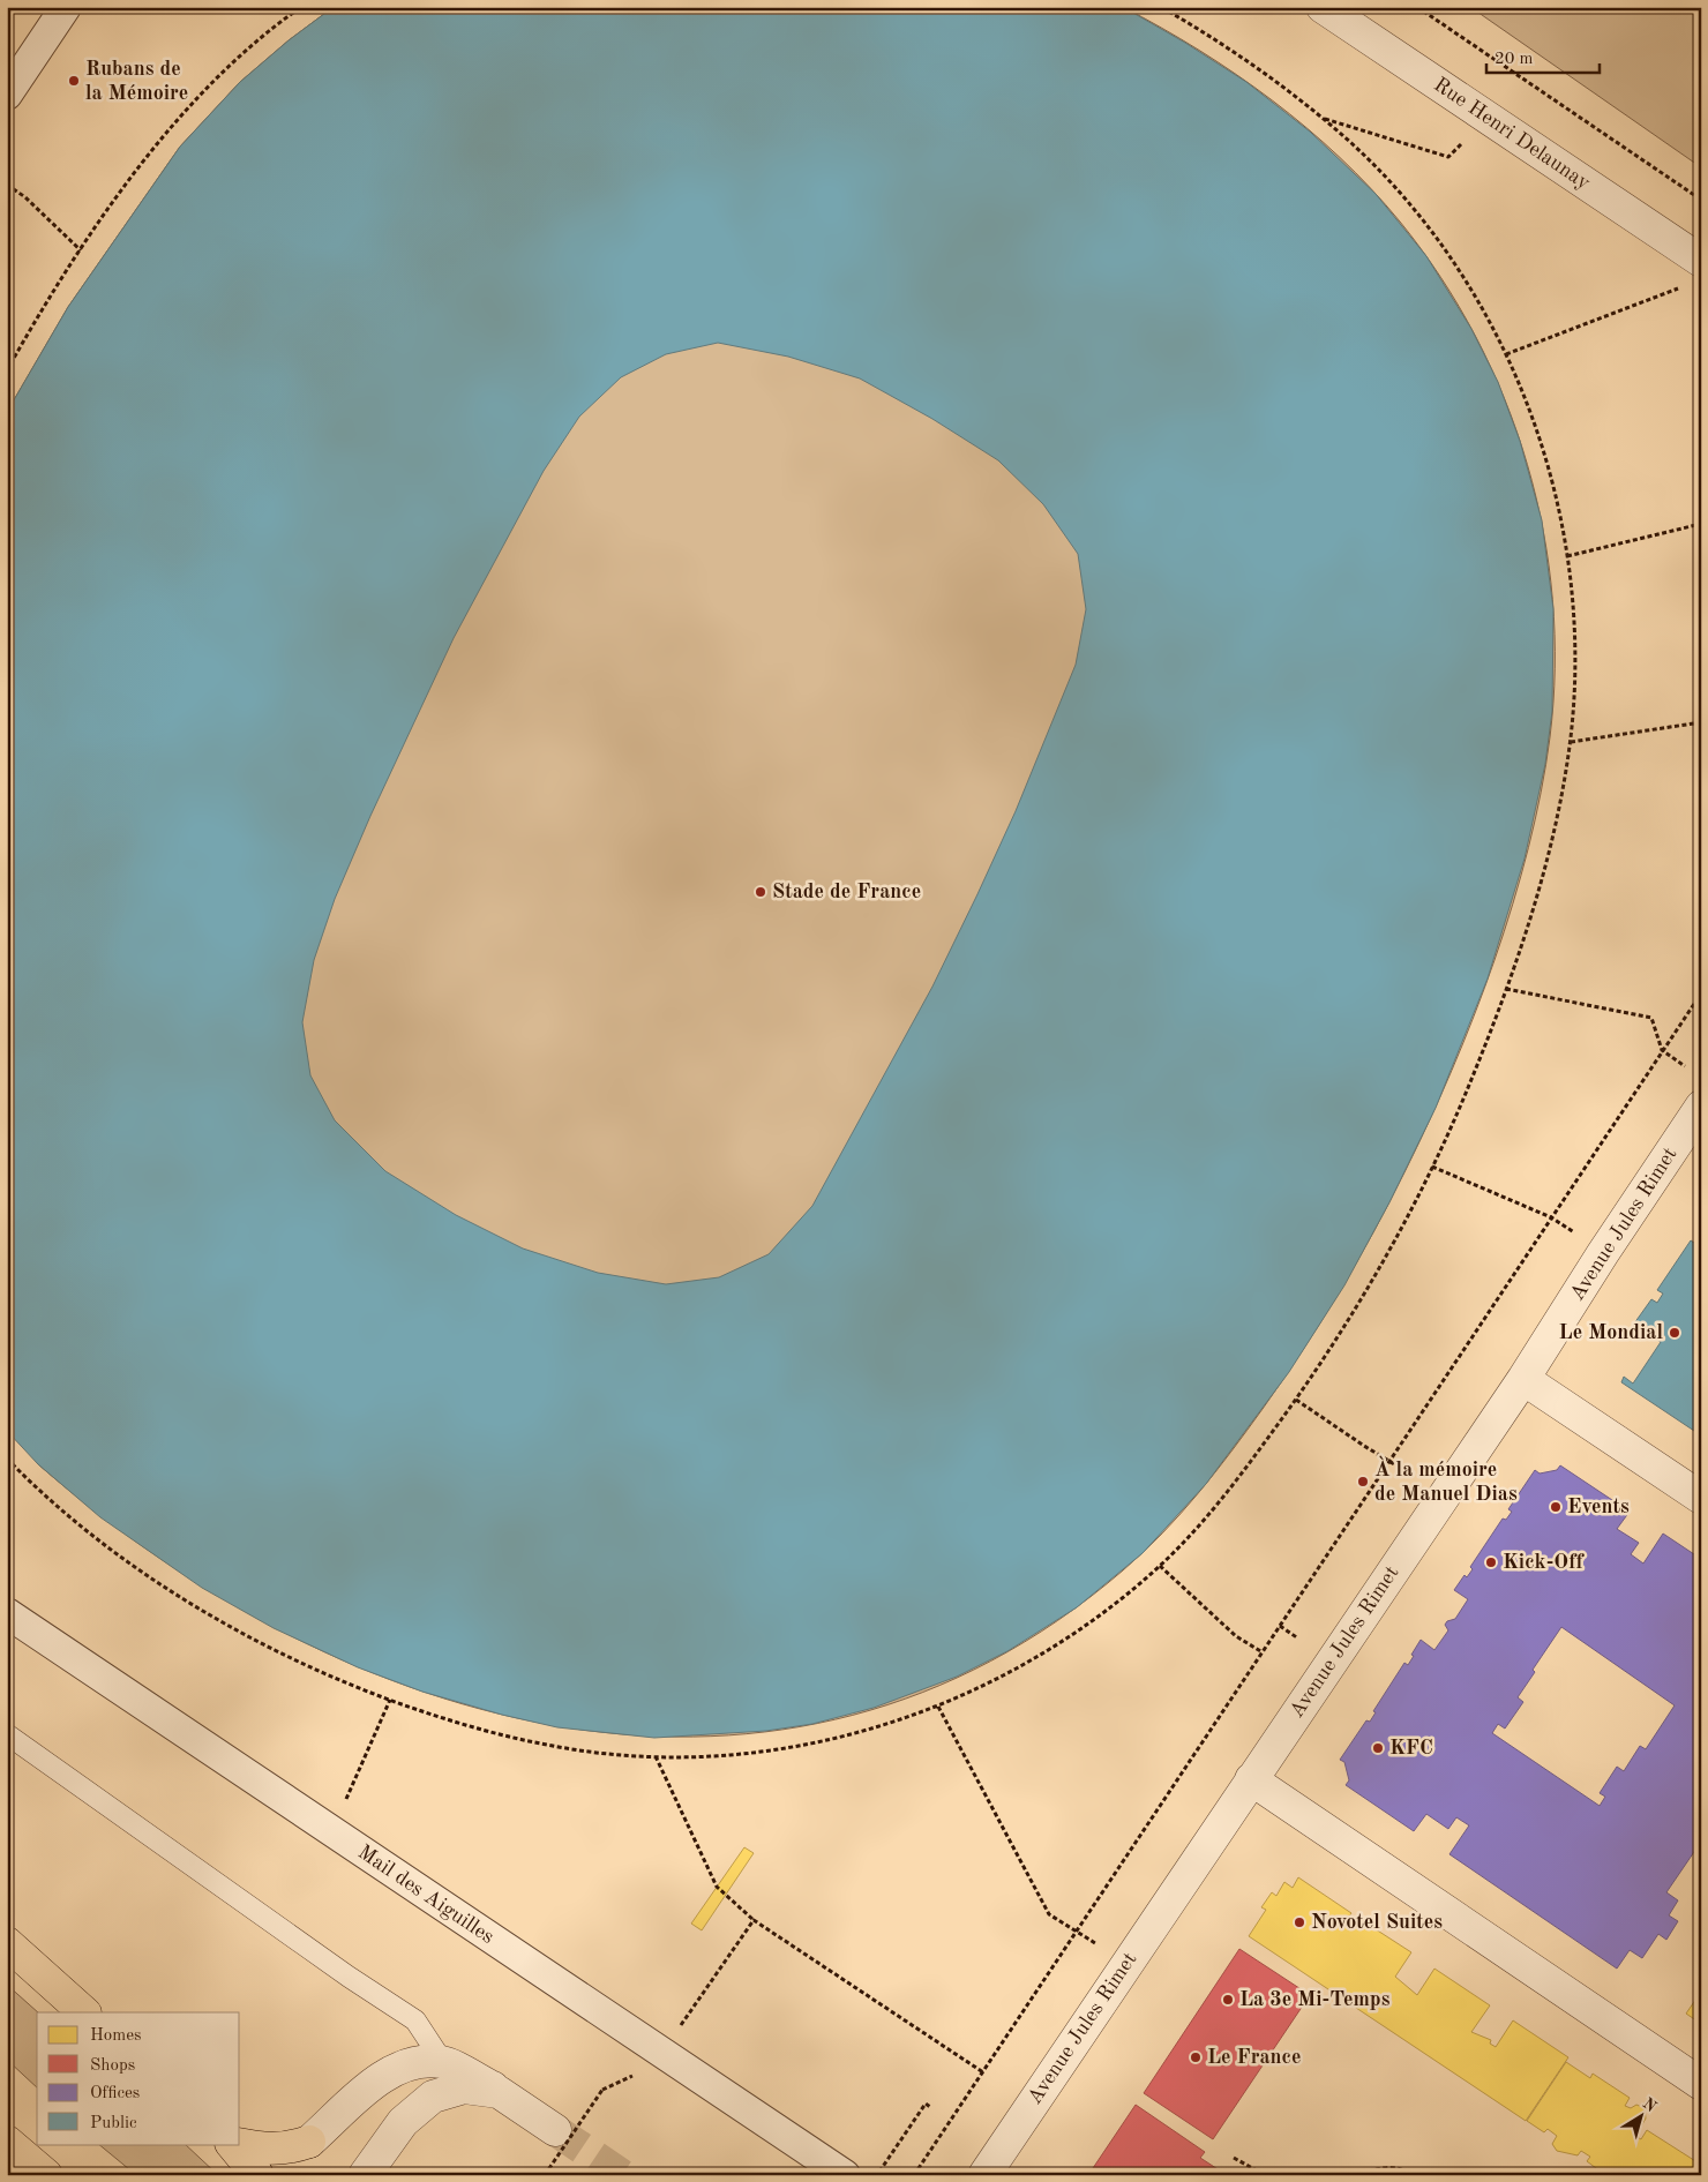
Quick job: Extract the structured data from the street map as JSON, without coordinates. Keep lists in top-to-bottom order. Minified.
{"streets":{"street":["Rue Henri Delaunay","Avenue Jules Rimet","Mail des Aiguilles"]},"places":["Rubans de la Mémoire","Stade de France","Le Mondial","À la mémoire de Manuel Dias","Events","Kick-Off","KFC","Novotel Suites","La 3e Mi-Temps","Le France"],"legend":["Homes","Shops","Offices","Public"],"scale_bar":"20 m","north":"top right"}
